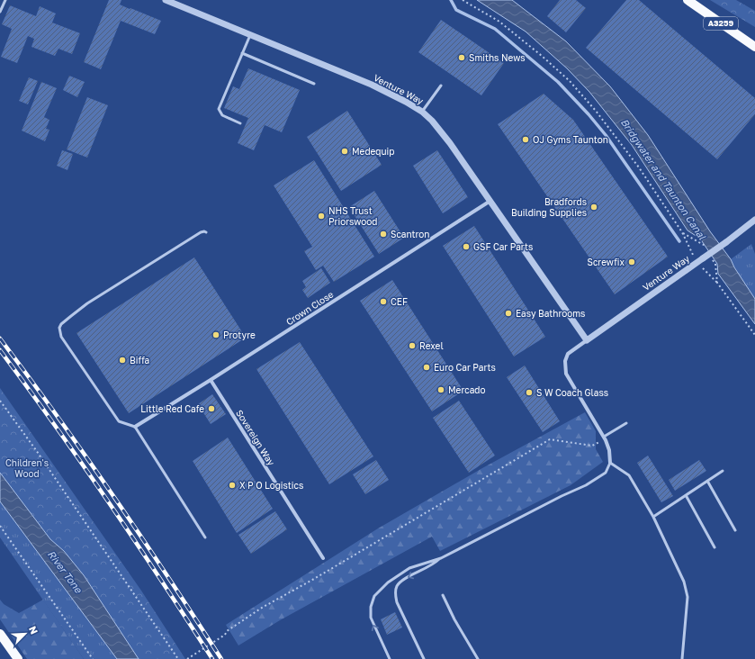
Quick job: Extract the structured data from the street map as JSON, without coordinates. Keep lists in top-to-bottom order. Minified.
{"streets":{"main road":["A3259"],"street":["Venture Way","Crown Close","Sovereign Way"]},"crossings":[["Venture Way","Crown Close"],["Crown Close","Sovereign Way"]],"water":["Bridgwater and Taunton Canal","River Tone"],"parks":["Children's Wood"],"places":["Smiths News","OJ Gyms Taunton","Medequip","Bradfords Building Supplies","NHS Trust Priorswood","Scantron","GSF Car Parts","Screwfix","CEF","Easy Bathrooms","Protyre","Rexel","Biffa","Euro Car Parts","Mercado","S W Coach Glass","Little Red Cafe","X P O Logistics"],"north":"top right"}
